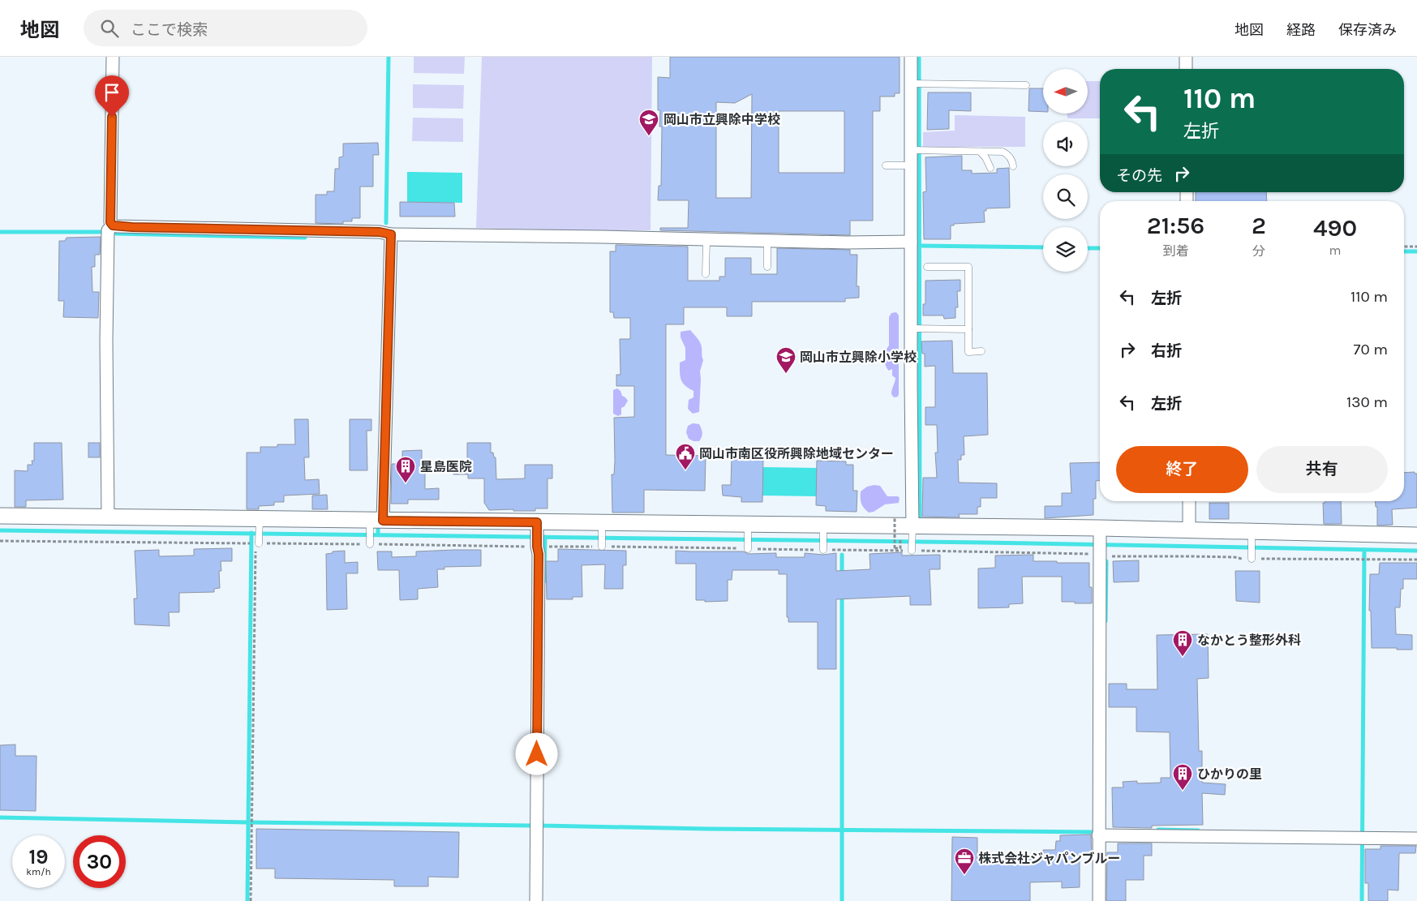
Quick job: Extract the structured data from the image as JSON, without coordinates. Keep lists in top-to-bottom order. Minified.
{"places":{"school or university":["岡山市立興除中学校","岡山市立興除小学校"],"public building":["岡山市南区役所興除地域センター"],"building":["星島医院","なかとう整形外科","ひかりの里"],"office":["株式会社ジャパンブルー"]},"north":"left","page":{"header":"地図","search":"ここで検索","nav":["地図","経路","保存済み"],"turn":["110 m","左折"],"then":"その先","eta":["21:56","到着","2","分","490","m"],"list":[{"name":"左折","value":"110 m"},{"name":"右折","value":"70 m"},{"name":"左折","value":"130 m"}],"buttons":["終了","共有"],"speed":"19 km/h","limit":"30"}}
